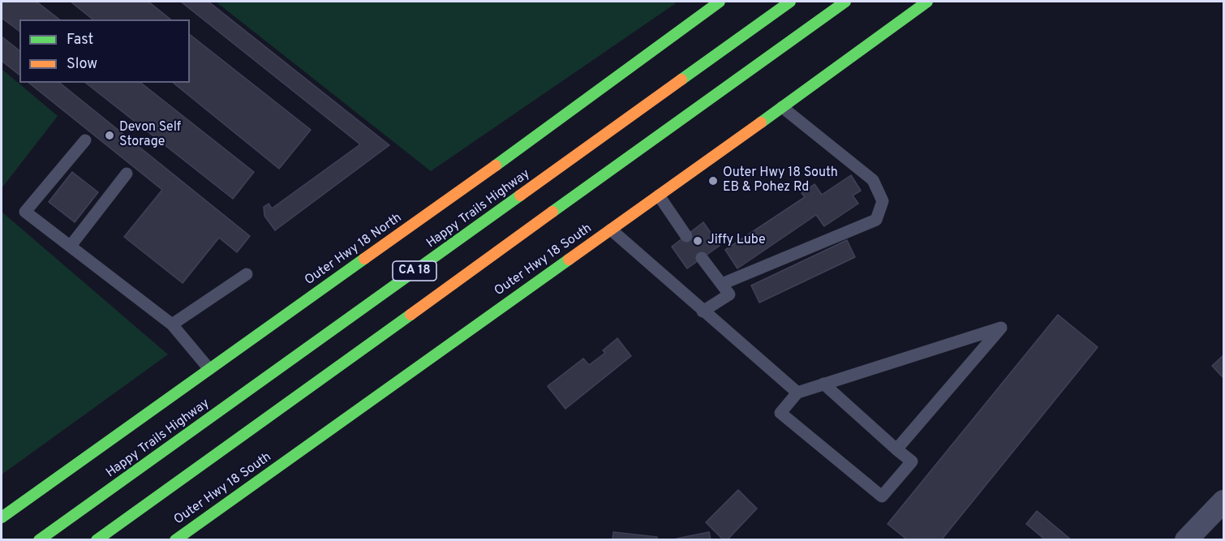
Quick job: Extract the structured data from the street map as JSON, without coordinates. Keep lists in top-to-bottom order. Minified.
{"streets":{"main road":["Happy Trails Highway","Outer Hwy 18 North","Outer Hwy 18 South","CA 18"]},"places":["Devon Self Storage","Outer Hwy 18 South EB & Pohez Rd","Jiffy Lube"],"legend":["Fast","Slow"]}
